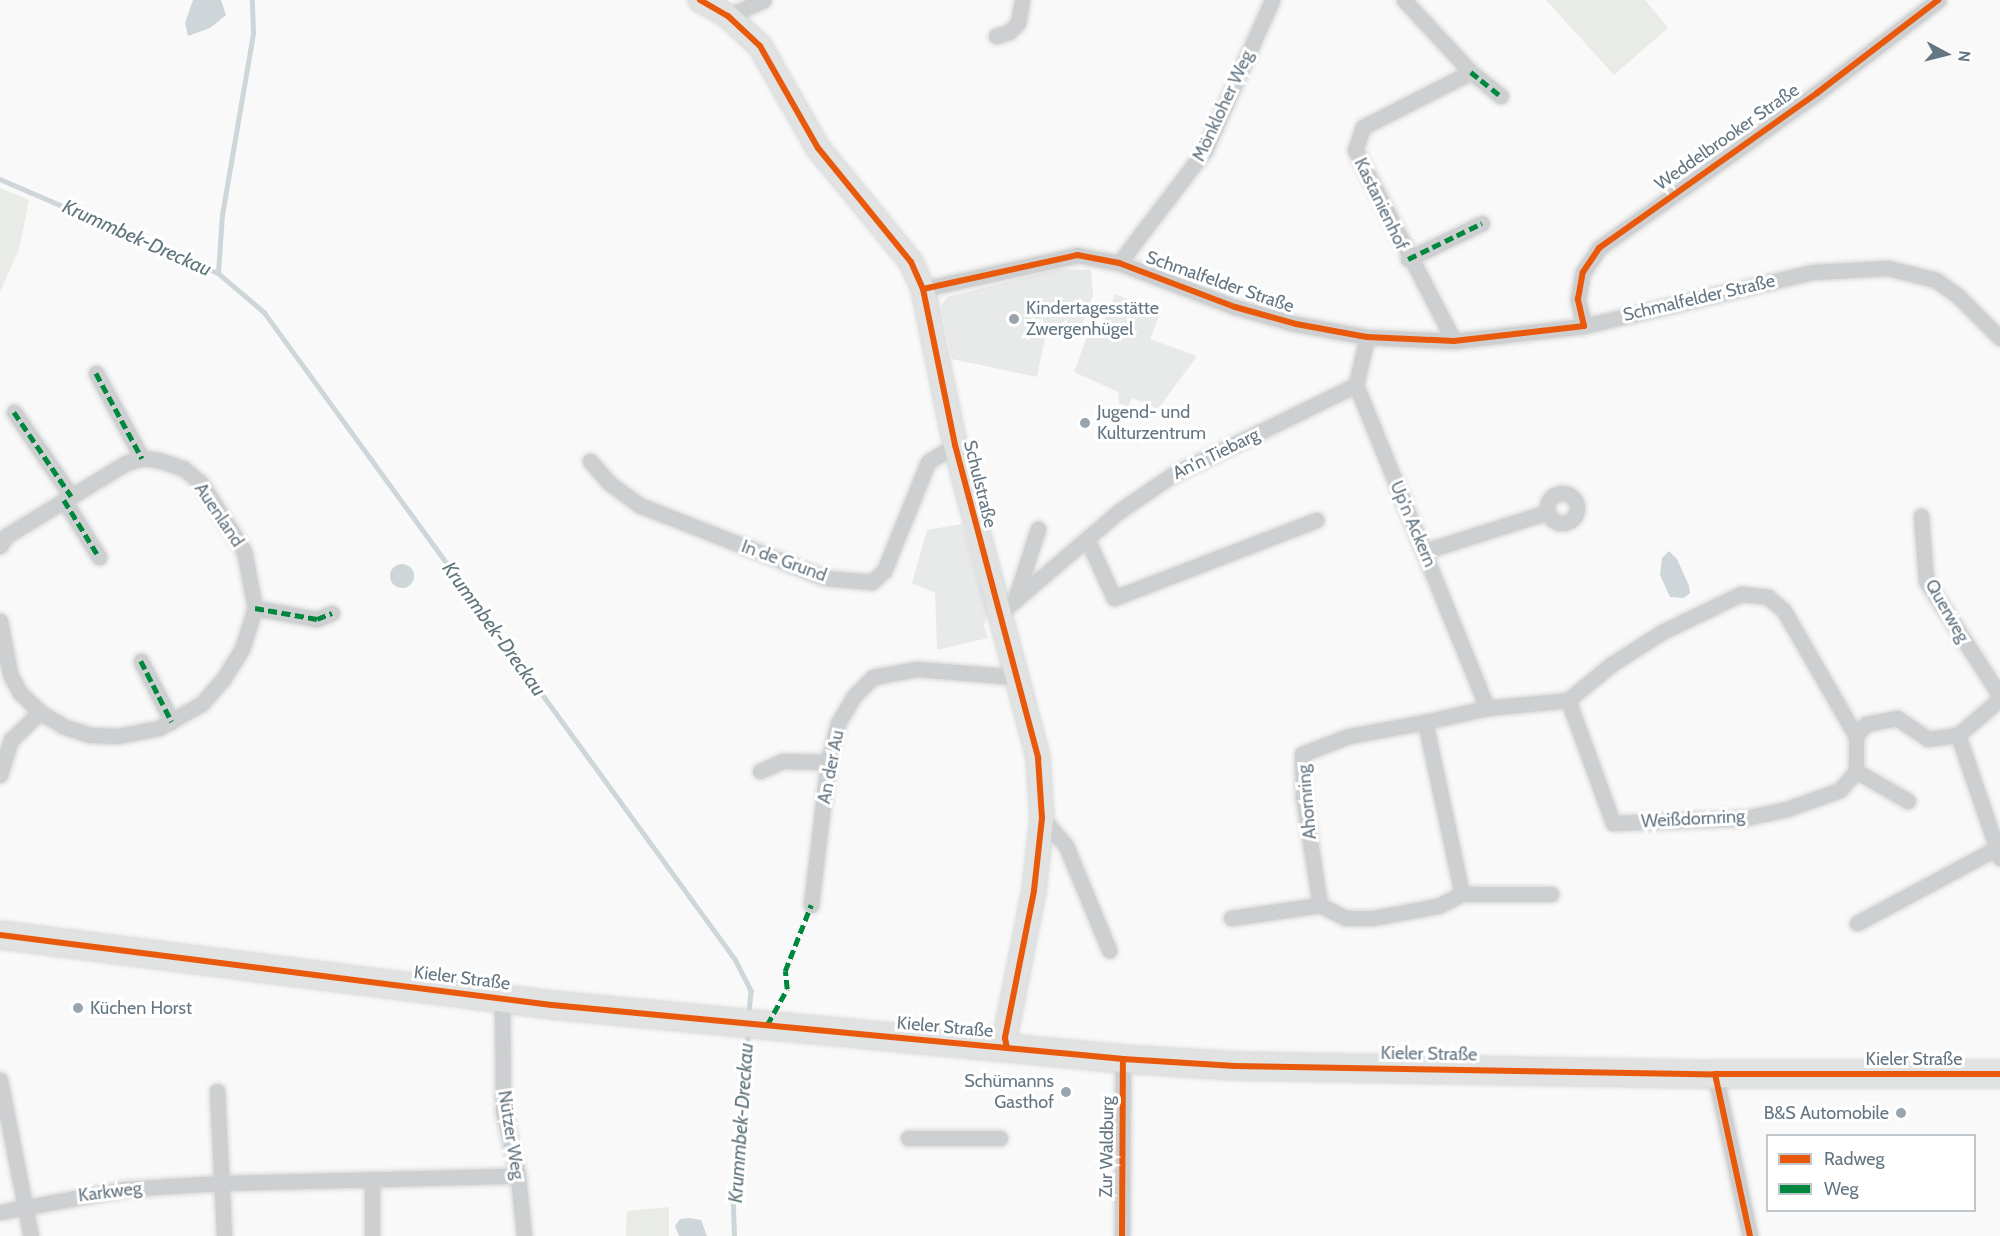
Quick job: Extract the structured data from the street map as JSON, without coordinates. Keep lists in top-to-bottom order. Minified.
{"streets":{"main road":["Kieler Straße"],"street":["Mönkloher Weg","Weddelbrooker Straße","Kastanienhof","Schmalfelder Straße","An'n Tiebarg","Schulstraße","Auenland","Up'n Ackern","In de Grund","Querweg","An der Au","Ahornring","Weißdornring","Nützer Weg","Zur Waldburg","Karkweg"]},"crossings":[["Mönkloher Weg","Schmalfelder Straße"],["Weddelbrooker Straße","Schmalfelder Straße"],["Kastanienhof","Schmalfelder Straße"],["Schmalfelder Straße","Schulstraße"],["An'n Tiebarg","Schulstraße"],["An'n Tiebarg","Up'n Ackern"],["Schulstraße","In de Grund"],["Schulstraße","An der Au"],["Schulstraße","Kieler Straße"],["Up'n Ackern","Ahornring"],["Kieler Straße","Nützer Weg"],["Kieler Straße","Zur Waldburg"],["Nützer Weg","Karkweg"]],"water":["Krummbek-Dreckau"],"places":["Kindertagesstätte Zwergenhügel","Jugend- und Kulturzentrum","Küchen Horst","Schümanns Gasthof","B&S Automobile"],"legend":["Radweg","Weg"],"north":"right"}
